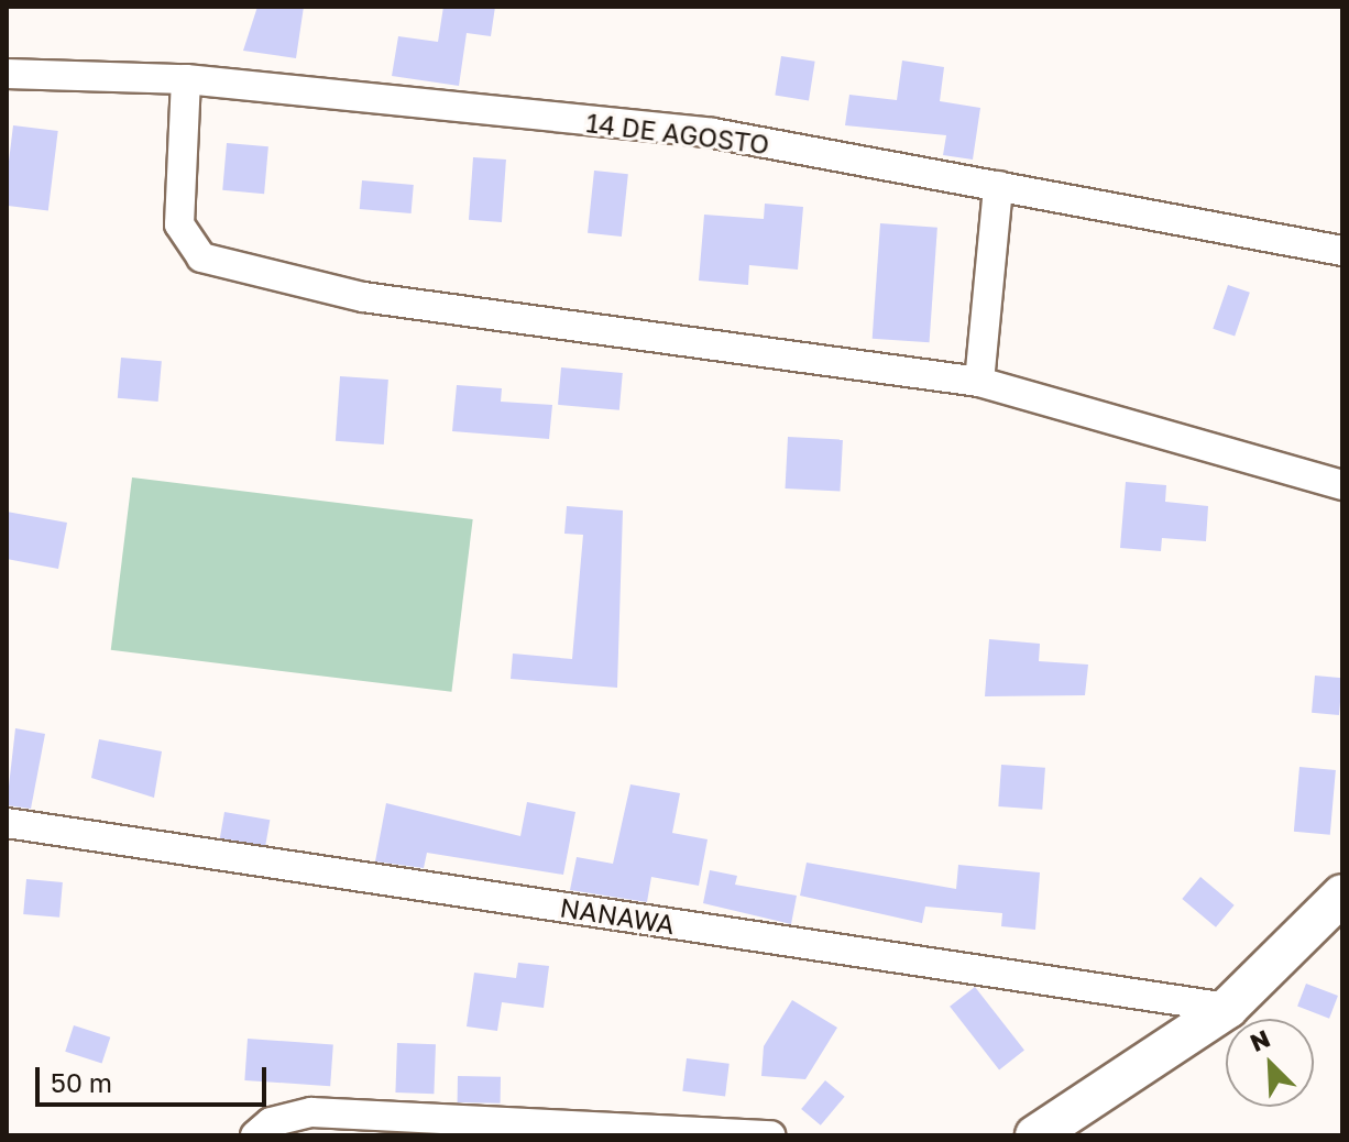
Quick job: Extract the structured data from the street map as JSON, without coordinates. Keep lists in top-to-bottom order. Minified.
{"streets":{"street":["14 DE AGOSTO","NANAWA"]},"scale_bar":"50 m","north":"top left"}
